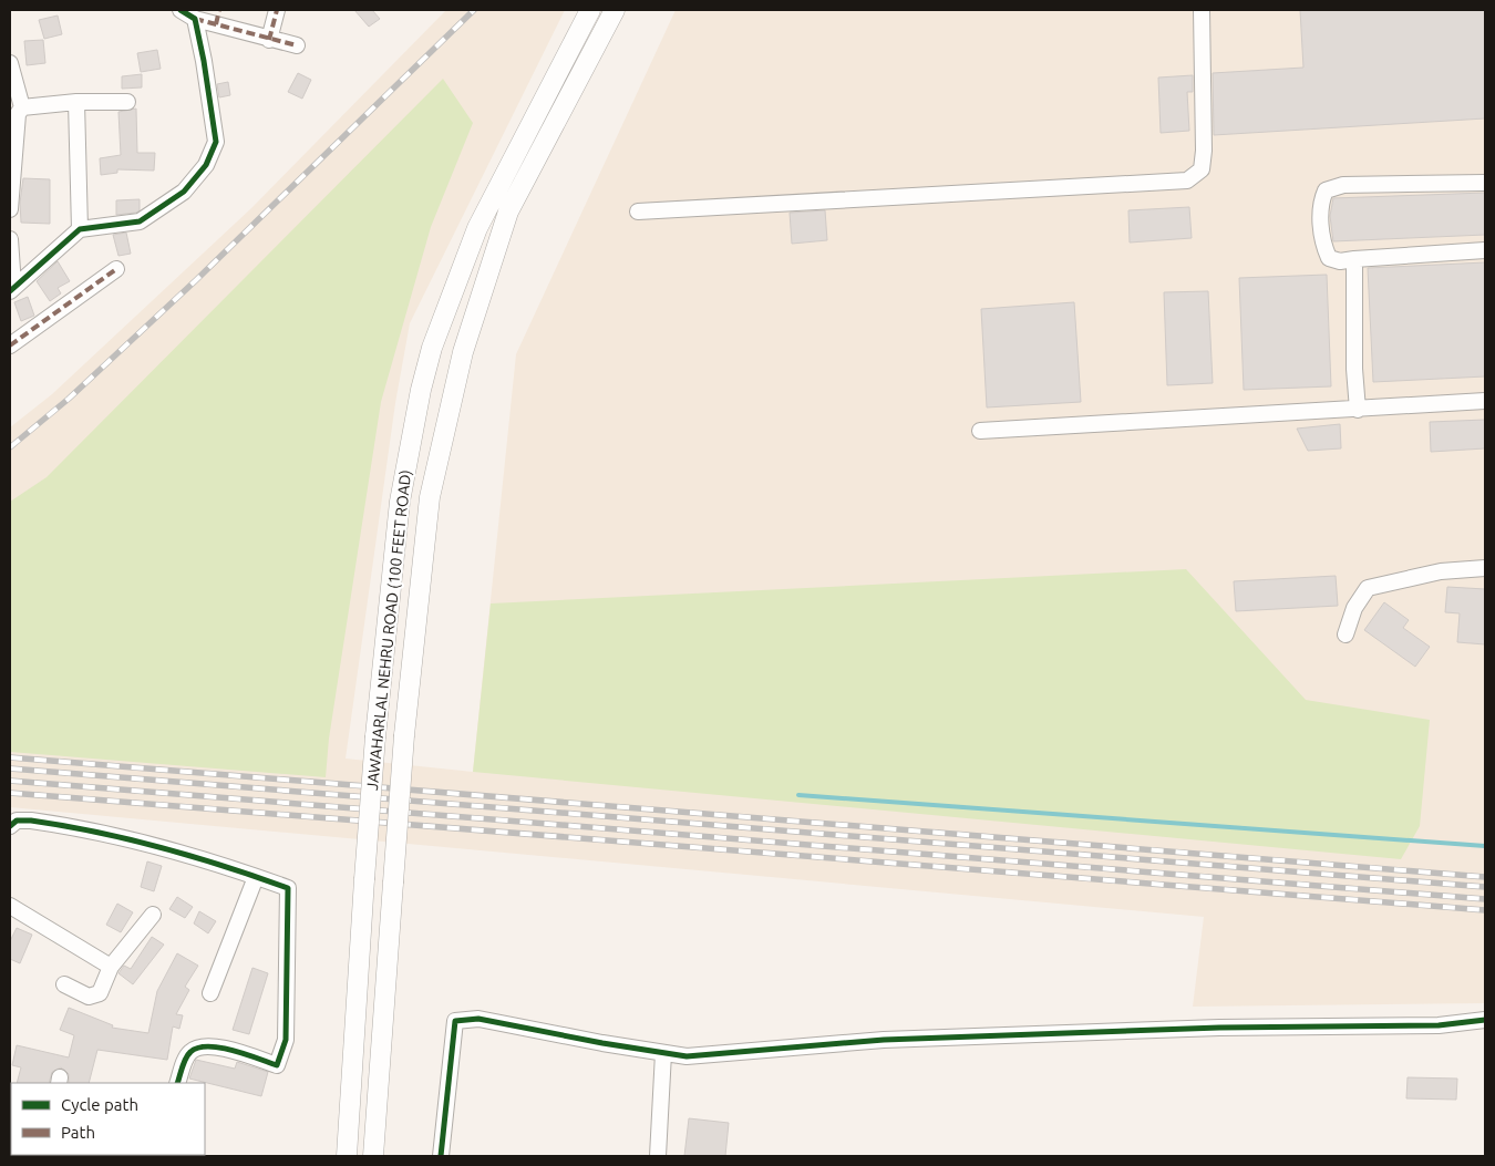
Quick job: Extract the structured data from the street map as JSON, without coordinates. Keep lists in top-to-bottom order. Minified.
{"streets":{"main road":["JAWAHARLAL NEHRU ROAD (100 FEET ROAD)"]},"legend":["Cycle path","Path"]}
